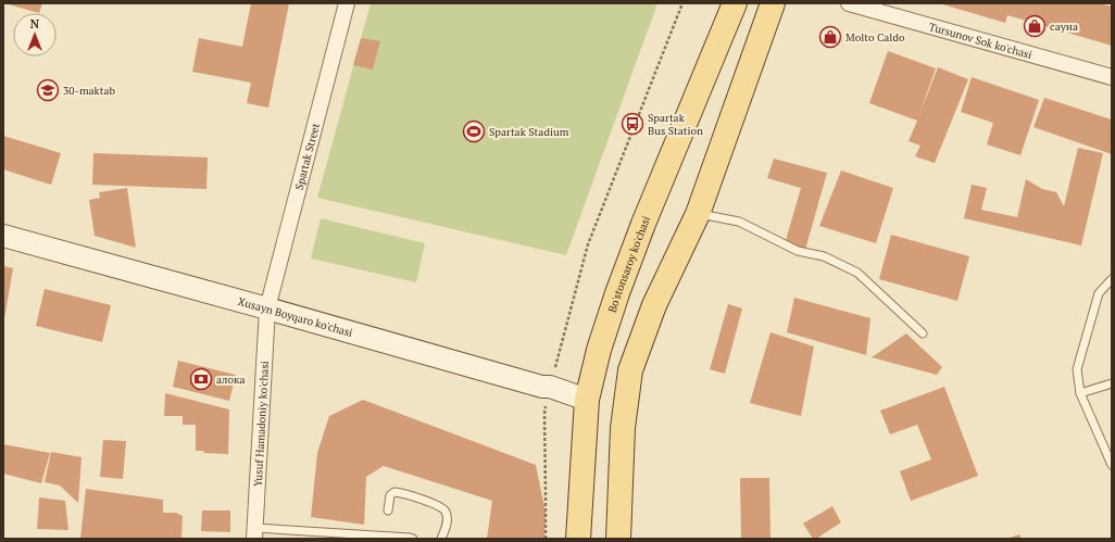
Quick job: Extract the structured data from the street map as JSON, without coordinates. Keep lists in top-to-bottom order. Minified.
{"streets":{"main road":["Bo'stonsaroy ko'chasi","Xusayn Boyqaro ko'chasi"],"street":["Tursunov Sok ko'chasi","Spartak Street","Yusuf Hamadoniy ko'chasi"]},"crossings":[["Spartak Street","Xusayn Boyqaro ko'chasi"],["Spartak Street","Yusuf Hamadoniy ko'chasi"],["Bo'stonsaroy ko'chasi","Xusayn Boyqaro ko'chasi"],["Xusayn Boyqaro ko'chasi","Yusuf Hamadoniy ko'chasi"]],"places":{"shop":["сауна","Molto Caldo"],"school or university":["30-maktab"],"bus stop":["Spartak Bus Station"],"sports":["Spartak Stadium"],"bank":["алока"]},"north":"top"}
